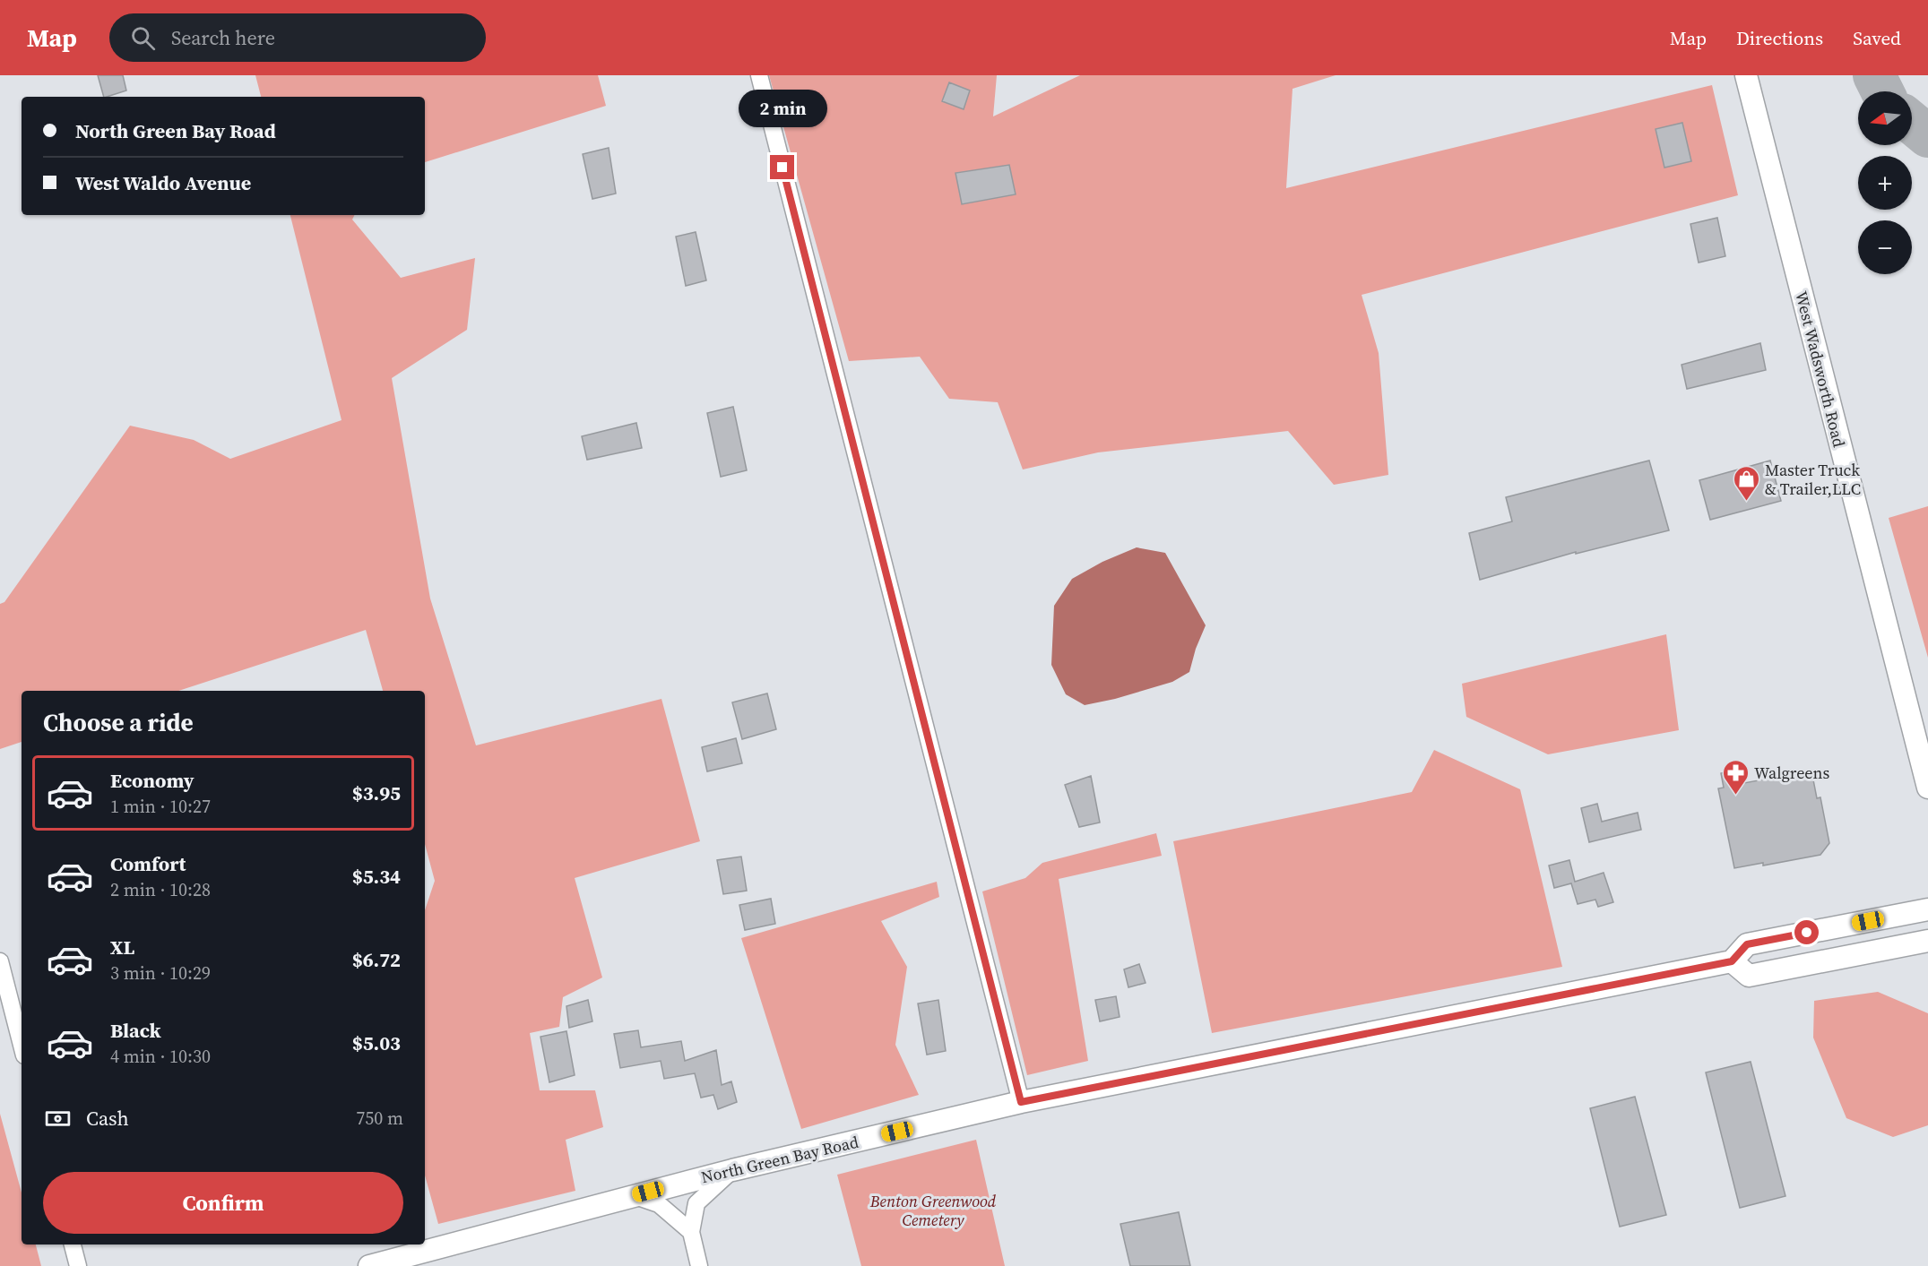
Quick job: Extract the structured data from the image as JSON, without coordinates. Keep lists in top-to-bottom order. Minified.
{"streets":{"main road":["West Wadsworth Road","North Green Bay Road"]},"parks":["Benton Greenwood Cemetery"],"places":{"shop":["Master Truck & Trailer,LLC"],"pharmacy":["Walgreens"]},"north":"left","page":{"header":"Map","search":"Search here","nav":["Map","Directions","Saved"],"bubble":"2 min","map_buttons":["+","−"],"banner":["North Green Bay Road","West Waldo Avenue"],"heading":"Choose a ride","list":[{"name":"Economy","note":"1 min · 10:27","value":"$3.95"},{"name":"Comfort","note":"2 min · 10:28","value":"$5.34"},{"name":"XL","note":"3 min · 10:29","value":"$6.72"},{"name":"Black","note":"4 min · 10:30","value":"$5.03"}],"pay":["Cash","750 m"],"buttons":"Confirm"}}
